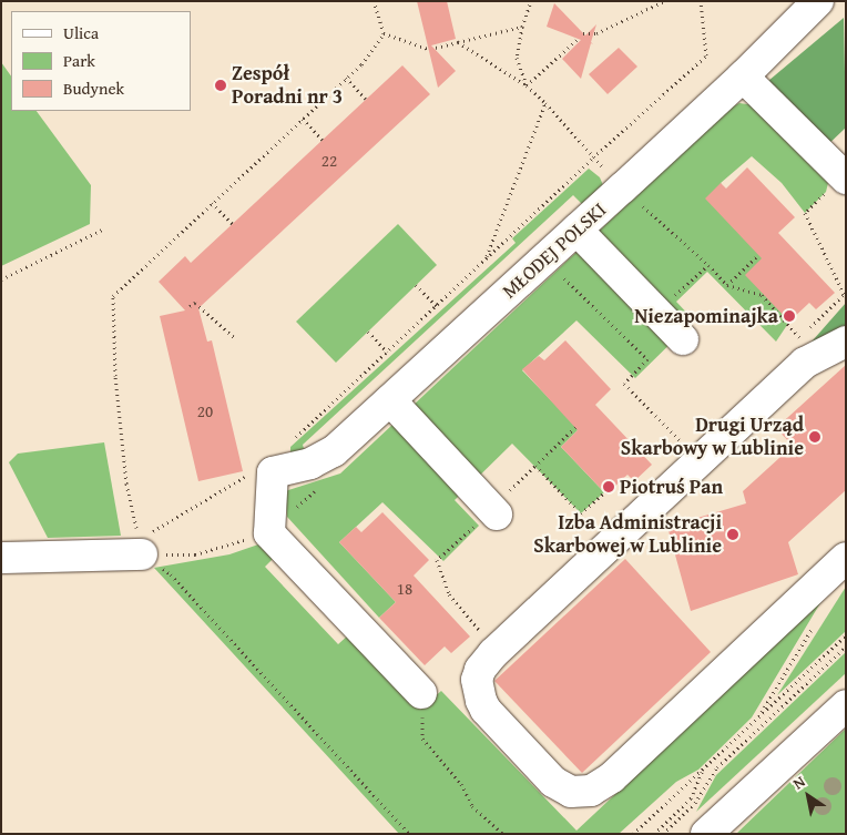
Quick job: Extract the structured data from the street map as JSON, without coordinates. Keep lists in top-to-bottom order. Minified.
{"streets":{"street":["MŁODEJ POLSKI"]},"places":["Zespół Poradni nr 3","Niezapominajka","Drugi Urząd Skarbowy w Lublinie","Piotruś Pan","Izba Administracji Skarbowej w Lublinie"],"house_numbers":["22","20","18"],"legend":["Ulica","Park","Budynek"],"north":"top left"}
